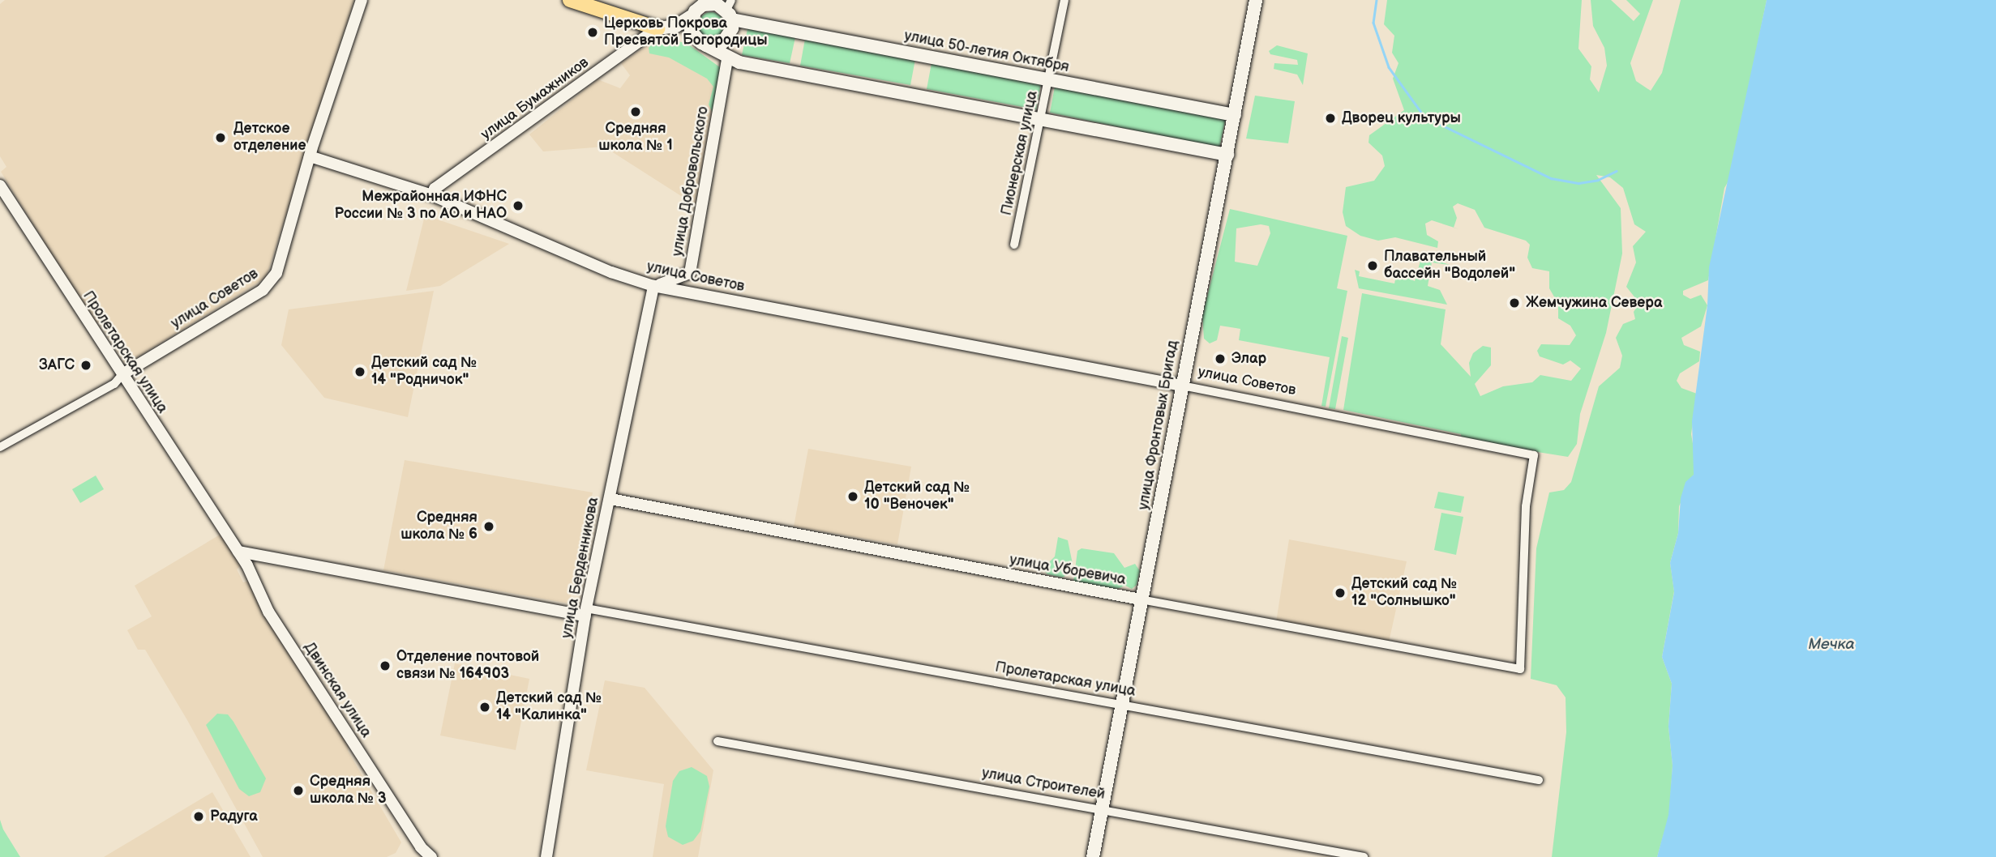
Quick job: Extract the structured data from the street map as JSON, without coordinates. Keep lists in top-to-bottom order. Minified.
{"streets":{"main road":["улица 50-летия Октября","улица Фронтовых Бригад"],"street":["улица Бумажников","Пионерская улица","улица Добровольского","улица Советов","Пролетарская улица","улица Берденникова","улица Уборевича","Двинская улица","улица Строителей"]},"crossings":[["улица 50-летия Октября","Пионерская улица"],["улица 50-летия Октября","улица Фронтовых Бригад"],["улица Бумажников","улица Советов"],["улица Добровольского","улица Советов"],["улица Добровольского","улица Берденникова"],["улица Советов","Пролетарская улица"],["улица Советов","улица Фронтовых Бригад"],["улица Советов","улица Берденникова"],["улица Советов","улица Уборевича"],["Пролетарская улица","улица Фронтовых Бригад"],["Пролетарская улица","улица Берденникова"],["Пролетарская улица","Двинская улица"],["улица Фронтовых Бригад","улица Уборевича"],["улица Фронтовых Бригад","улица Строителей"],["улица Берденникова","улица Уборевича"]],"water":["Мечка"],"places":["Церковь Покрова Пресвятой Богородицы","Средняя школа № 1","Дворец культуры","Детское отделение","Межрайонная ИФНС России № 3 по АО и НАО","Плавательный бассейн \"Водолей\"","Жемчужина Севера","Элар","ЗАГС","Детский сад № 14 \"Родничок\"","Детский сад № 10 \"Веночек\"","Средняя школа № 6","Детский сад № 12 \"Солнышко\"","Отделение почтовой связи № 164903","Детский сад № 14 \"Калинка\"","Средняя школа № 3","Радуга"]}
